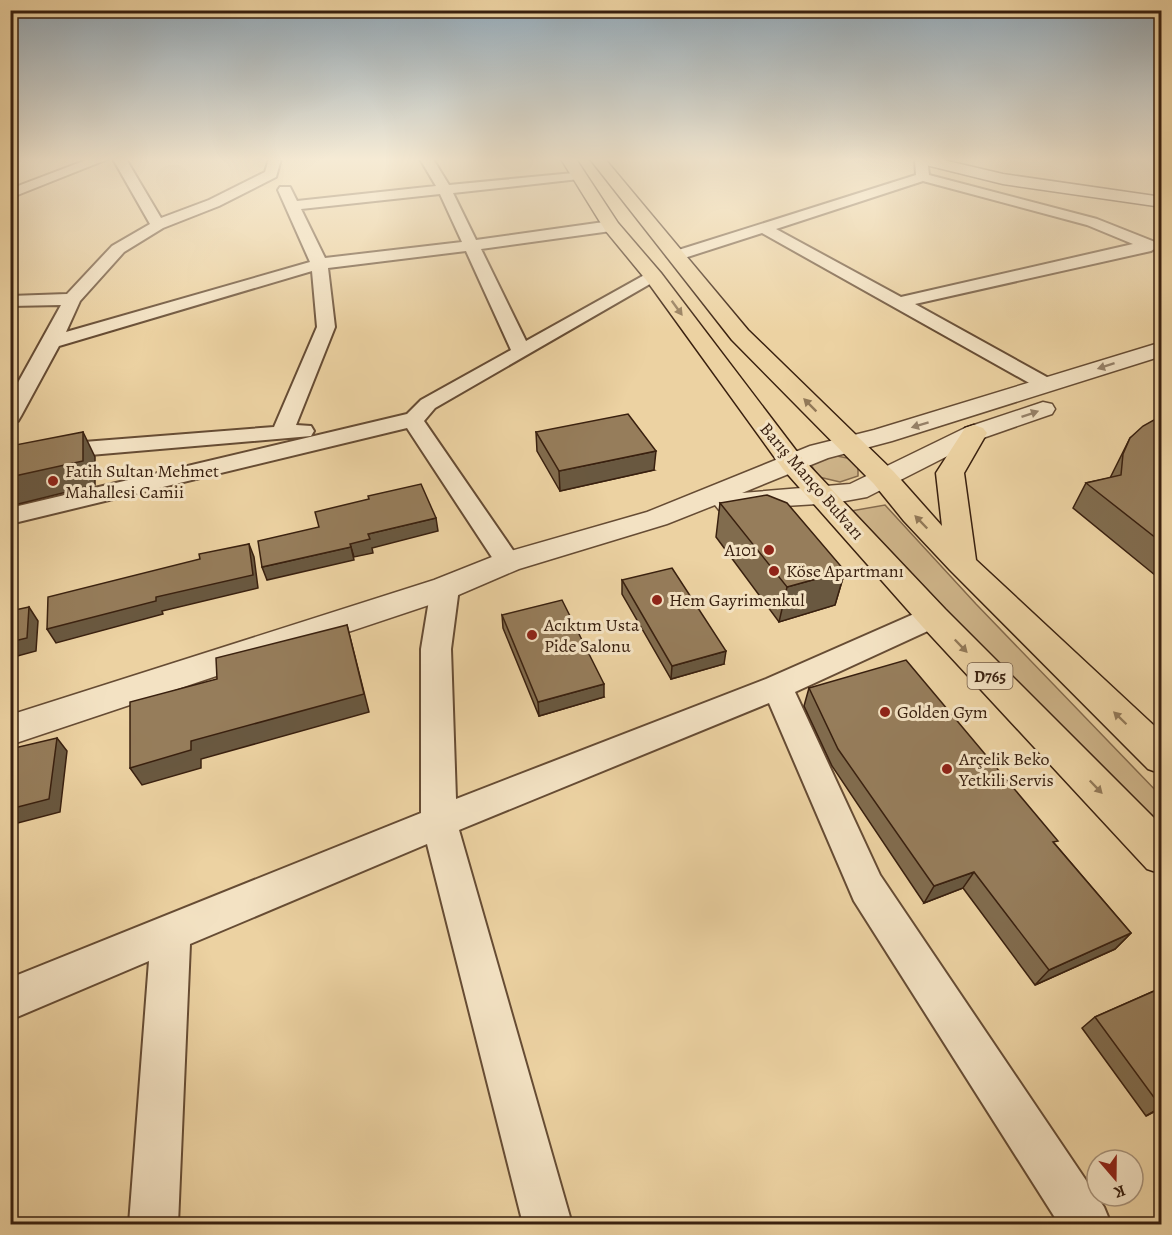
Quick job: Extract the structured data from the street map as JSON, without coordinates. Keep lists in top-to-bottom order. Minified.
{"streets":{"highway":["Barış Manço Bulvarı","D765"]},"places":["Fatih Sultan Mehmet Mahallesi Camii","A101","Köse Apartmanı","Hem Gayrimenkul","Acıktım Usta Pide Salonu","Golden Gym","Arçelik Beko Yetkili Servis"],"north":"bottom"}
